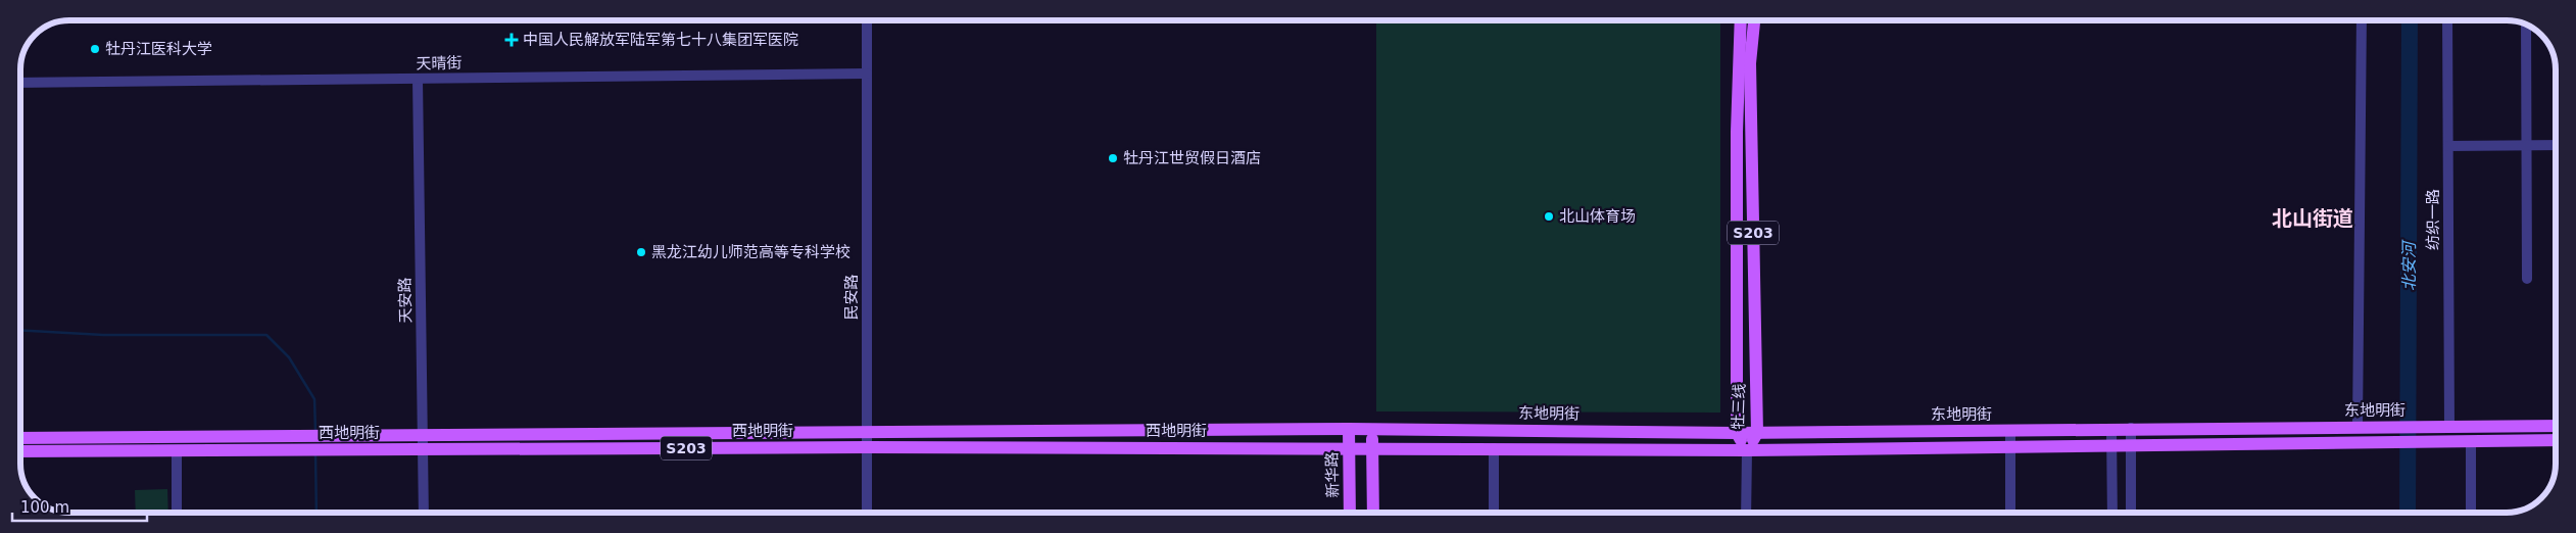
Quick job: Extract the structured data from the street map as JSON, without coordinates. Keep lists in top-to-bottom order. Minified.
{"streets":{"main road":["S203","牡三线","东地明街","西地明街","新华路"],"street":["天晴街","纺织一路","民安路","天安路"]},"crossings":[["天晴街","民安路"],["天晴街","天安路"],["纺织一路","东地明街"],["民安路","西地明街"],["天安路","西地明街"],["牡三线","东地明街"],["东地明街","西地明街"],["东地明街","新华路"],["西地明街","新华路"]],"districts":["北山街道"],"water":["北安河"],"places":{"health":["中国人民解放军陆军第七十八集团军医院"],"other":["牡丹江医科大学","牡丹江世贸假日酒店","北山体育场","黑龙江幼儿师范高等专科学校"]},"scale_bar":"100 m"}
